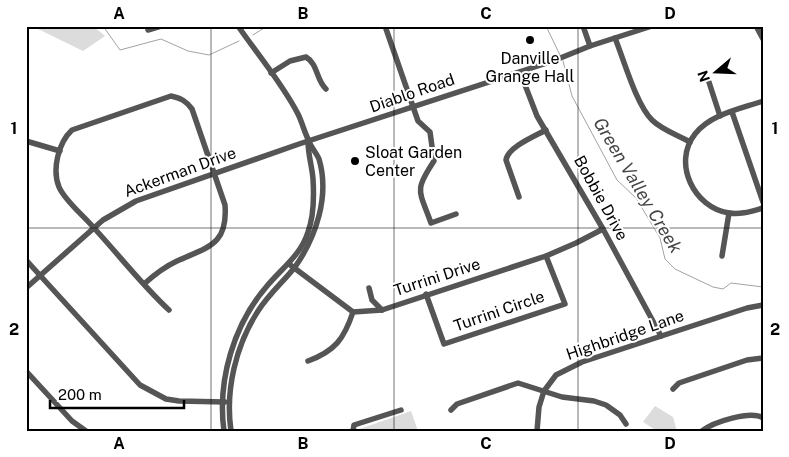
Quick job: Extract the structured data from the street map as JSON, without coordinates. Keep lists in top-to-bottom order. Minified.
{"streets":{"street":["Diablo Road","Ackerman Drive","Bobbie Drive","Turrini Drive","Turrini Circle","Highbridge Lane"]},"crossings":[["Diablo Road","Ackerman Drive"],["Diablo Road","Bobbie Drive"],["Bobbie Drive","Turrini Drive"],["Bobbie Drive","Highbridge Lane"],["Turrini Drive","Turrini Circle"]],"water":["Green Valley Creek"],"places":["Danville Grange Hall","Sloat Garden Center"],"scale_bar":"200 m","north":"left","grid":{"columns":["A","B","C","D"],"rows":["1","2"]}}
